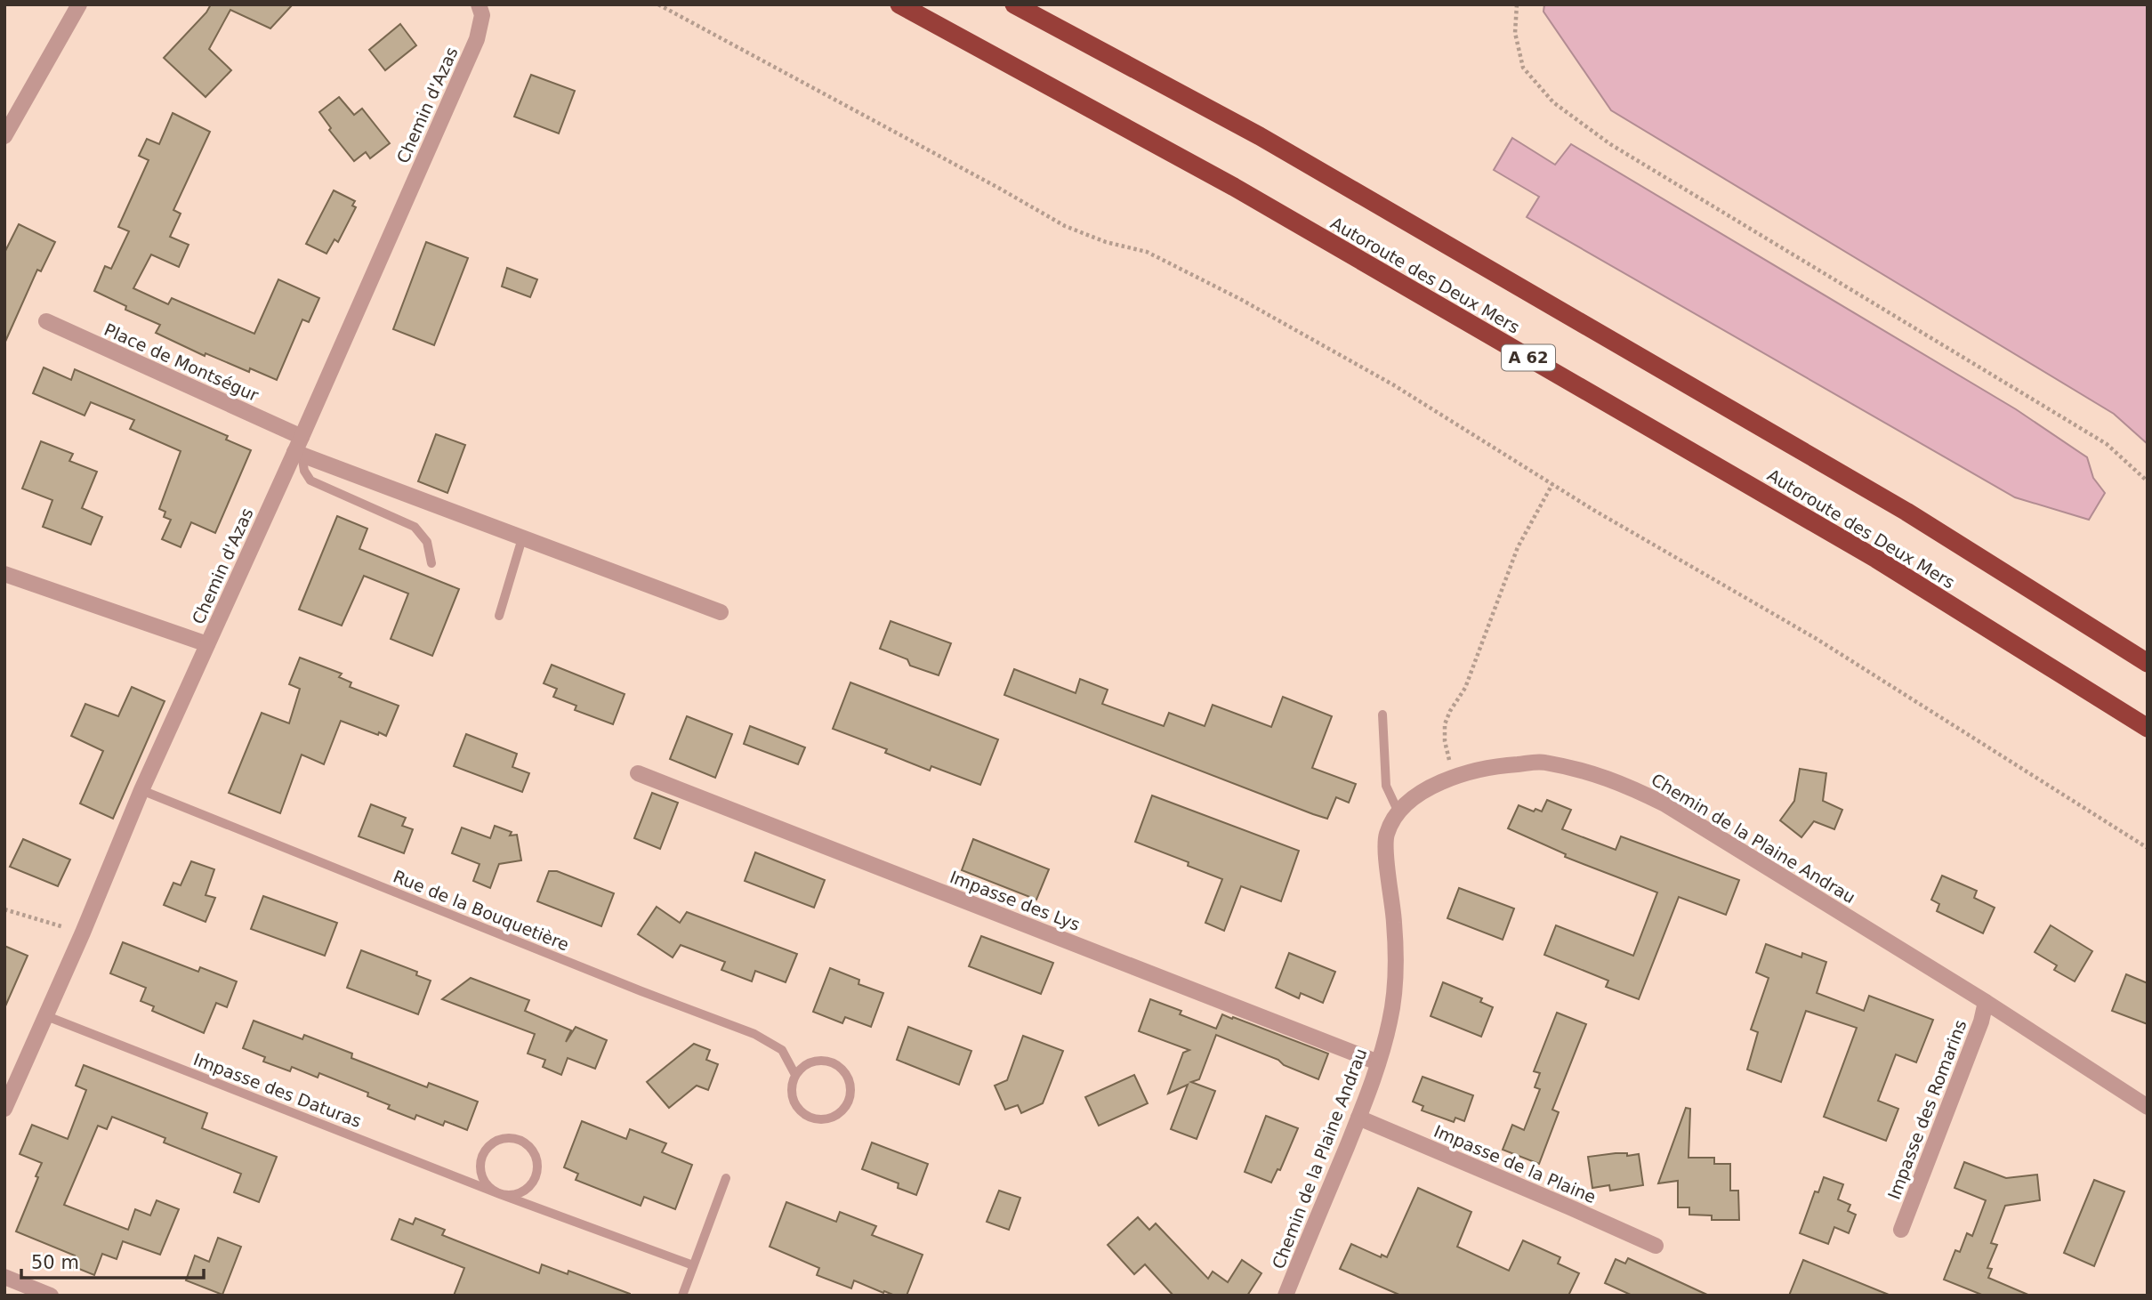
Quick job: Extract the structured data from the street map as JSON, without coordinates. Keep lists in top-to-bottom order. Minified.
{"streets":{"highway":["Autoroute des Deux Mers","A 62"],"street":["Chemin d'Azas","Place de Montségur","Chemin de la Plaine Andrau","Impasse des Lys","Impasse des Romarins","Impasse de la Plaine"],"lane":["Rue de la Bouquetière","Impasse des Daturas"]},"crossings":[["Chemin d'Azas","Place de Montségur"],["Chemin d'Azas","Rue de la Bouquetière"],["Chemin d'Azas","Impasse des Daturas"],["Chemin de la Plaine Andrau","Impasse des Lys"],["Chemin de la Plaine Andrau","Impasse des Romarins"],["Chemin de la Plaine Andrau","Impasse de la Plaine"]],"scale_bar":"50 m"}
